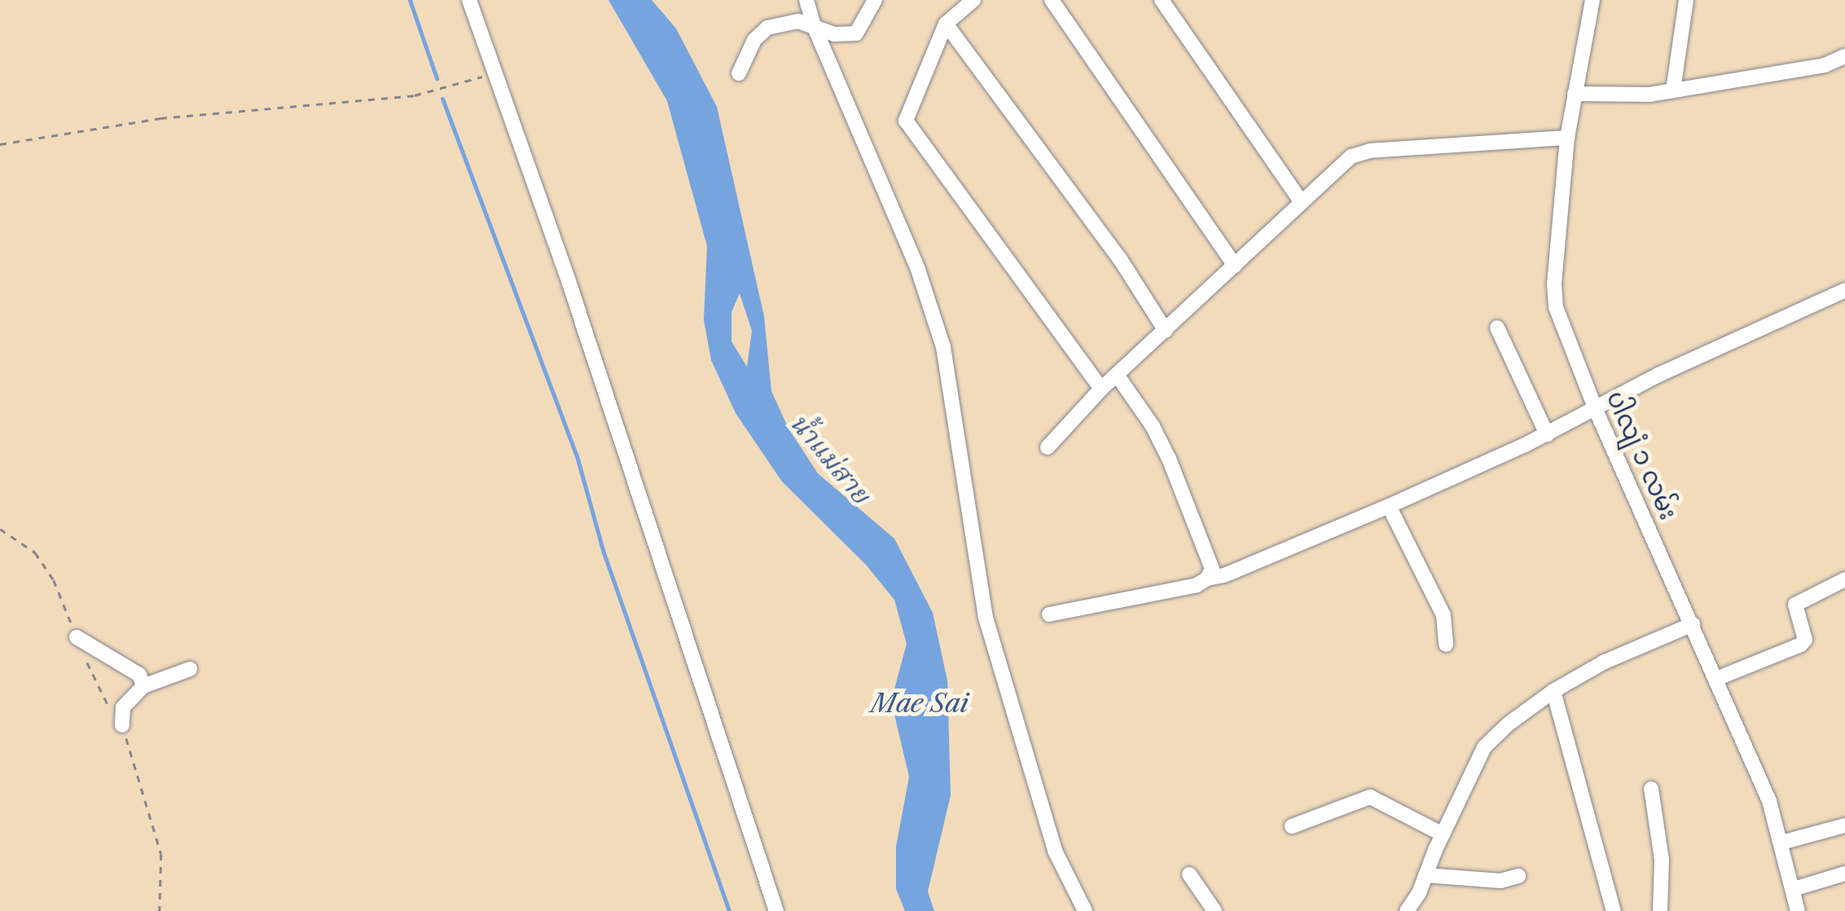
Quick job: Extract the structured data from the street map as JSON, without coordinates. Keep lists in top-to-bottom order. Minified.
{"streets":{"street":["ပါလျံ ၁ လမ်း"]},"water":["น้ำแม่สาย","Mae Sai"]}
